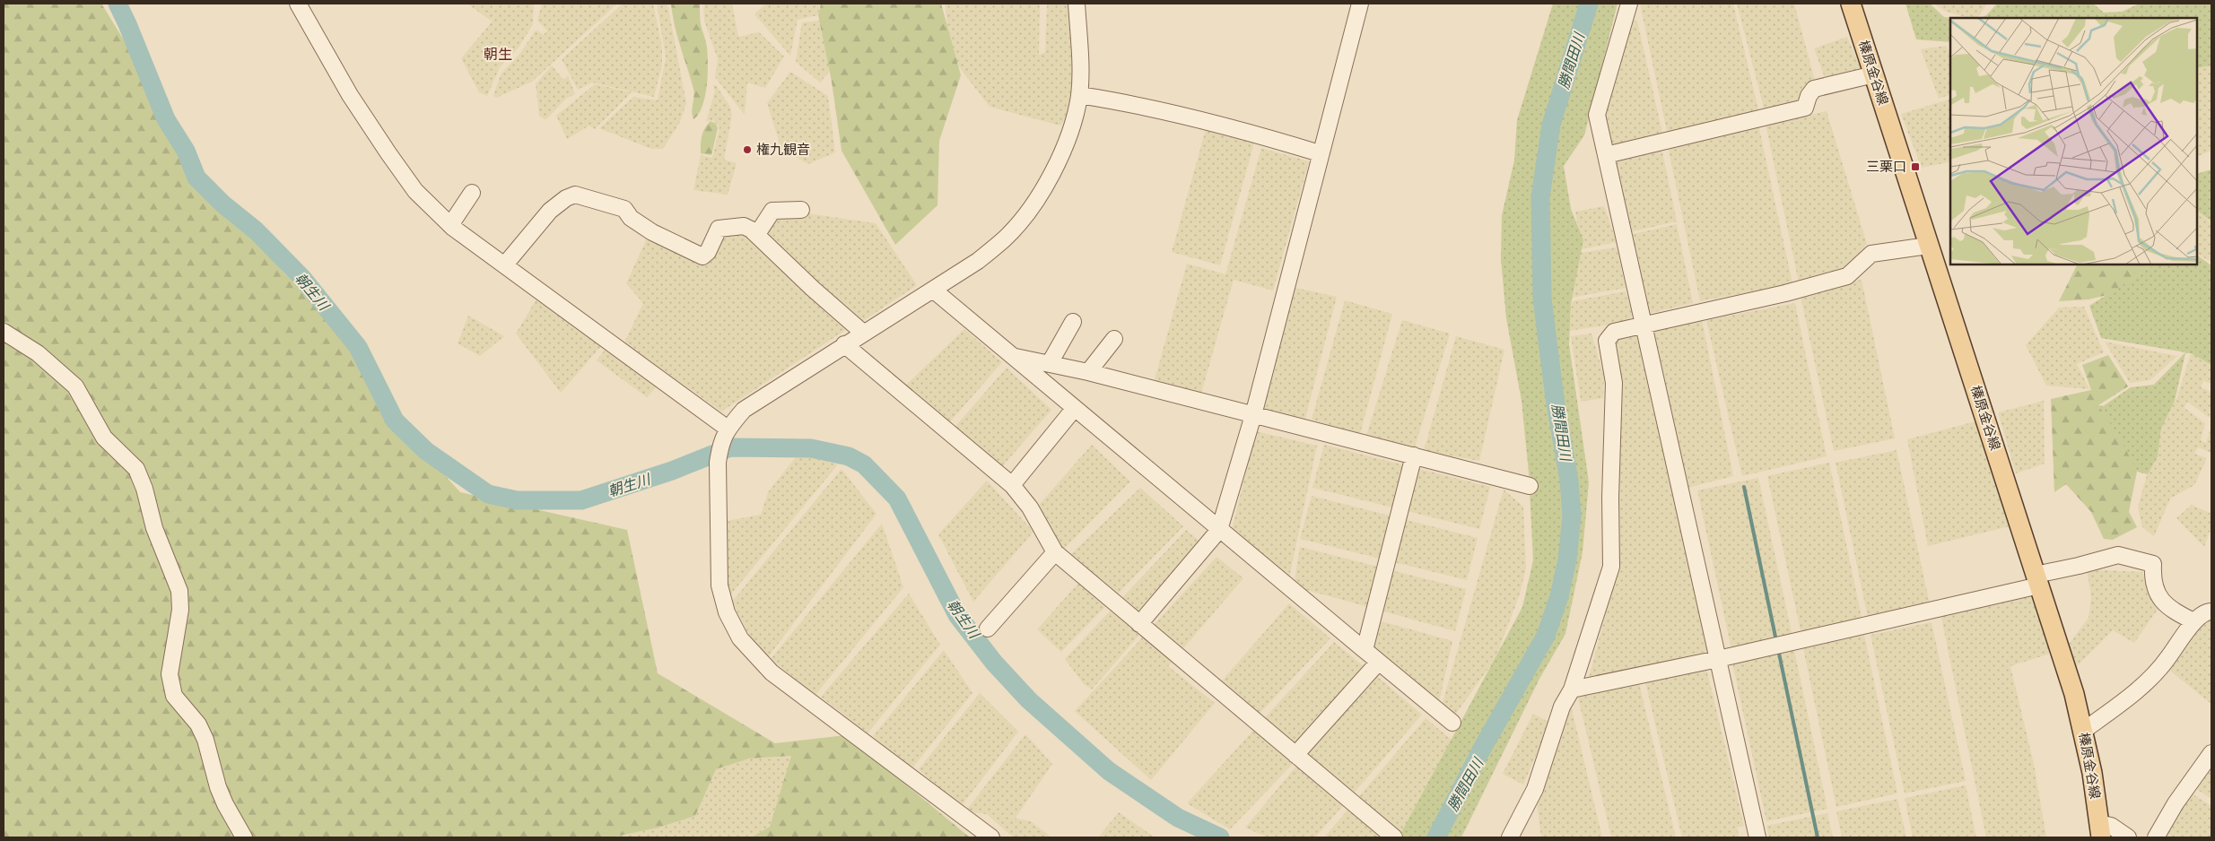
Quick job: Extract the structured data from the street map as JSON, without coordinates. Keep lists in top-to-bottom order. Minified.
{"streets":{"main road":["榛原金谷線"]},"districts":["朝生"],"water":["勝間田川","朝生川"],"places":{"other":["権九観音"],"transit":["三栗口"]}}
